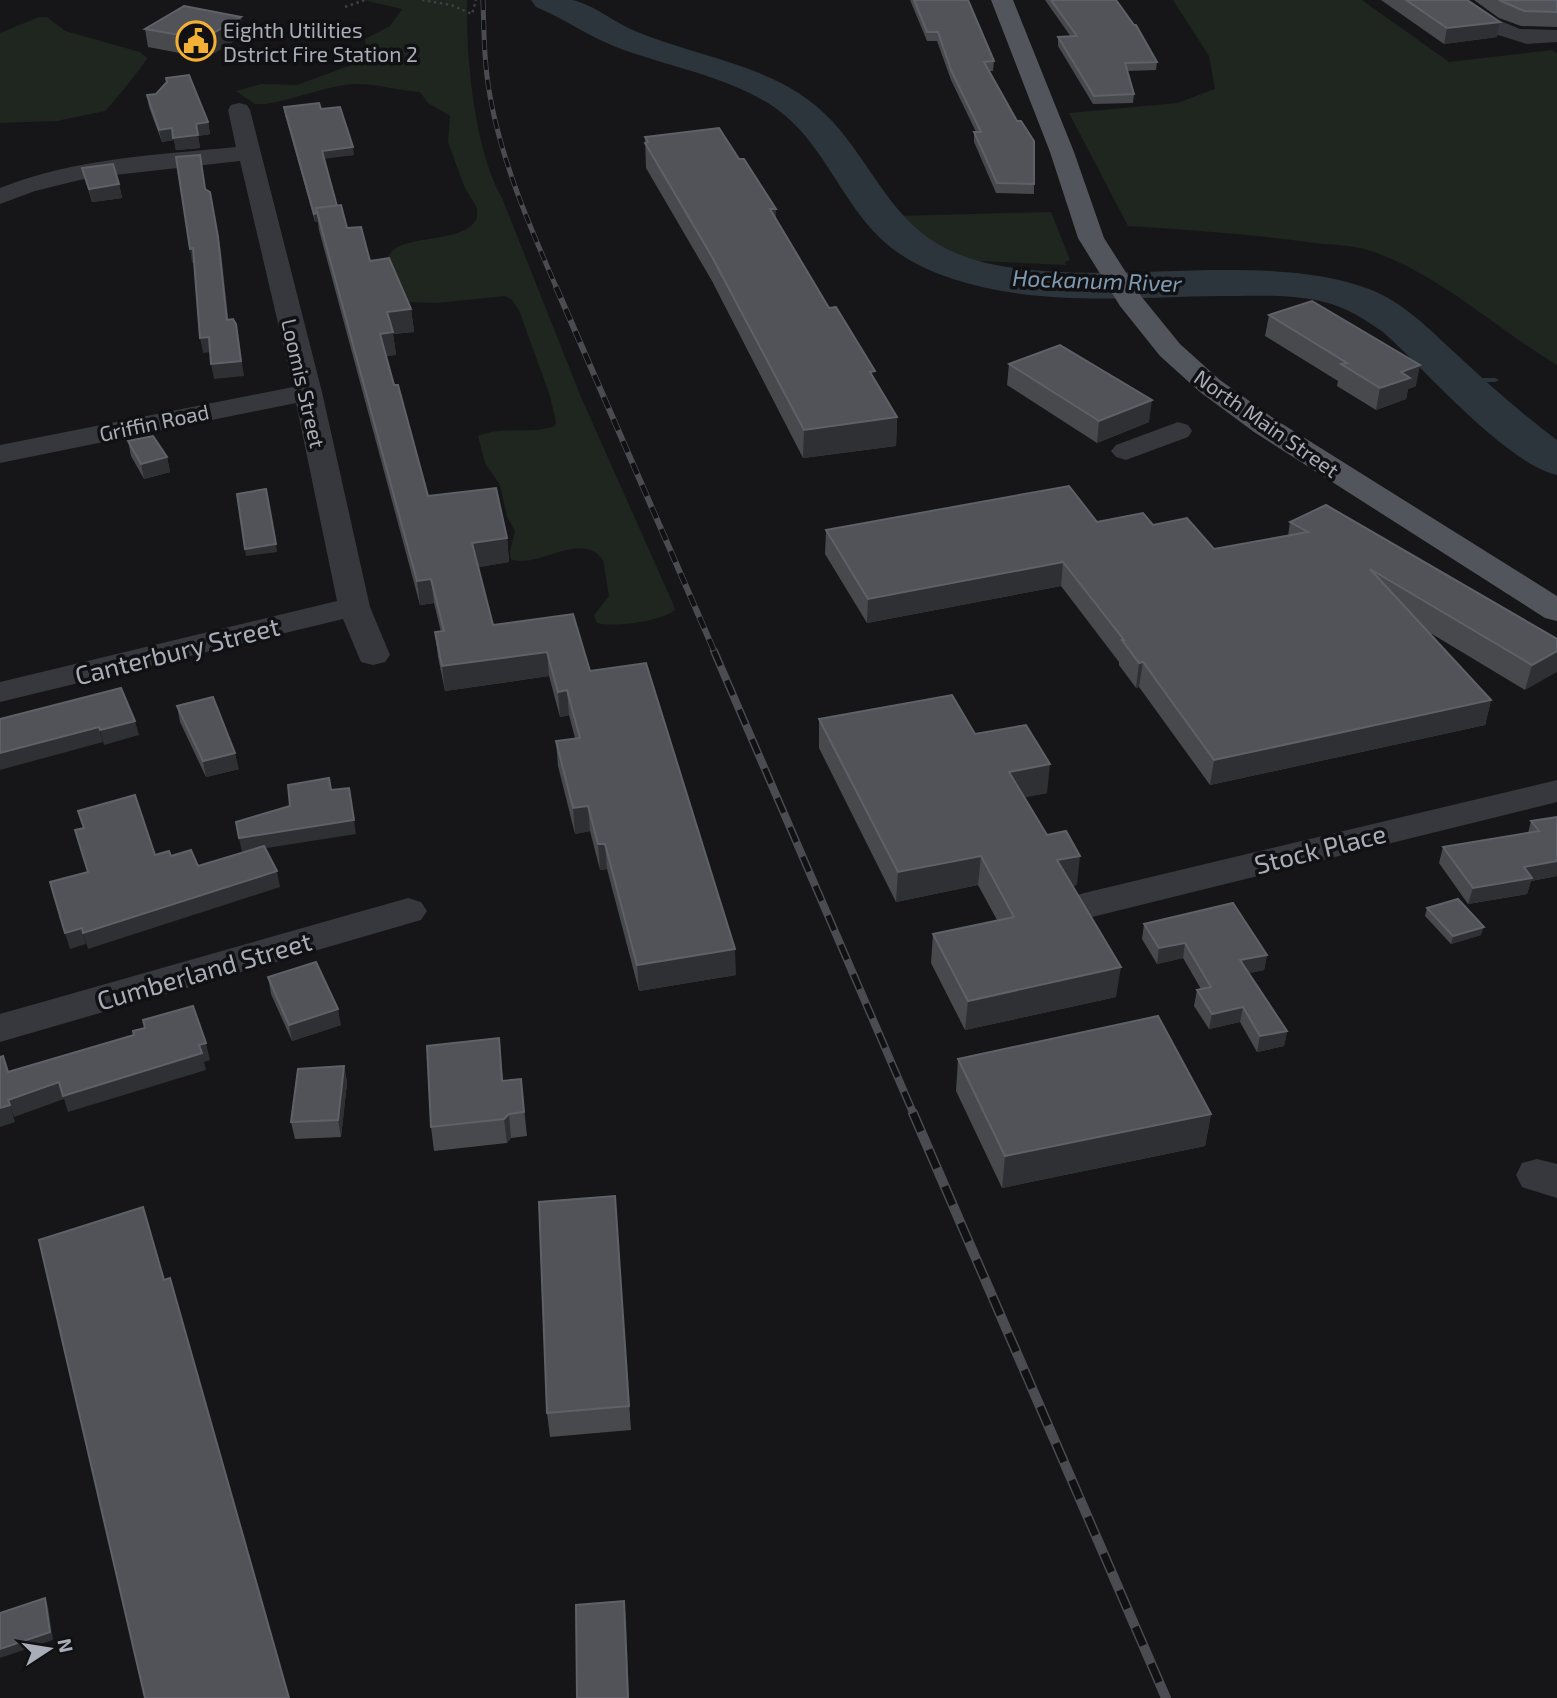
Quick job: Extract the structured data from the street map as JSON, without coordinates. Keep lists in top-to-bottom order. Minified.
{"streets":{"main road":["North Main Street"],"street":["Loomis Street","Griffin Road","Canterbury Street","Stock Place","Cumberland Street"]},"crossings":[["Loomis Street","Griffin Road"],["Loomis Street","Canterbury Street"]],"water":["Hockanum River"],"places":{"public building":["Eighth Utilities Dstrict Fire Station 2"]},"north":"right"}
